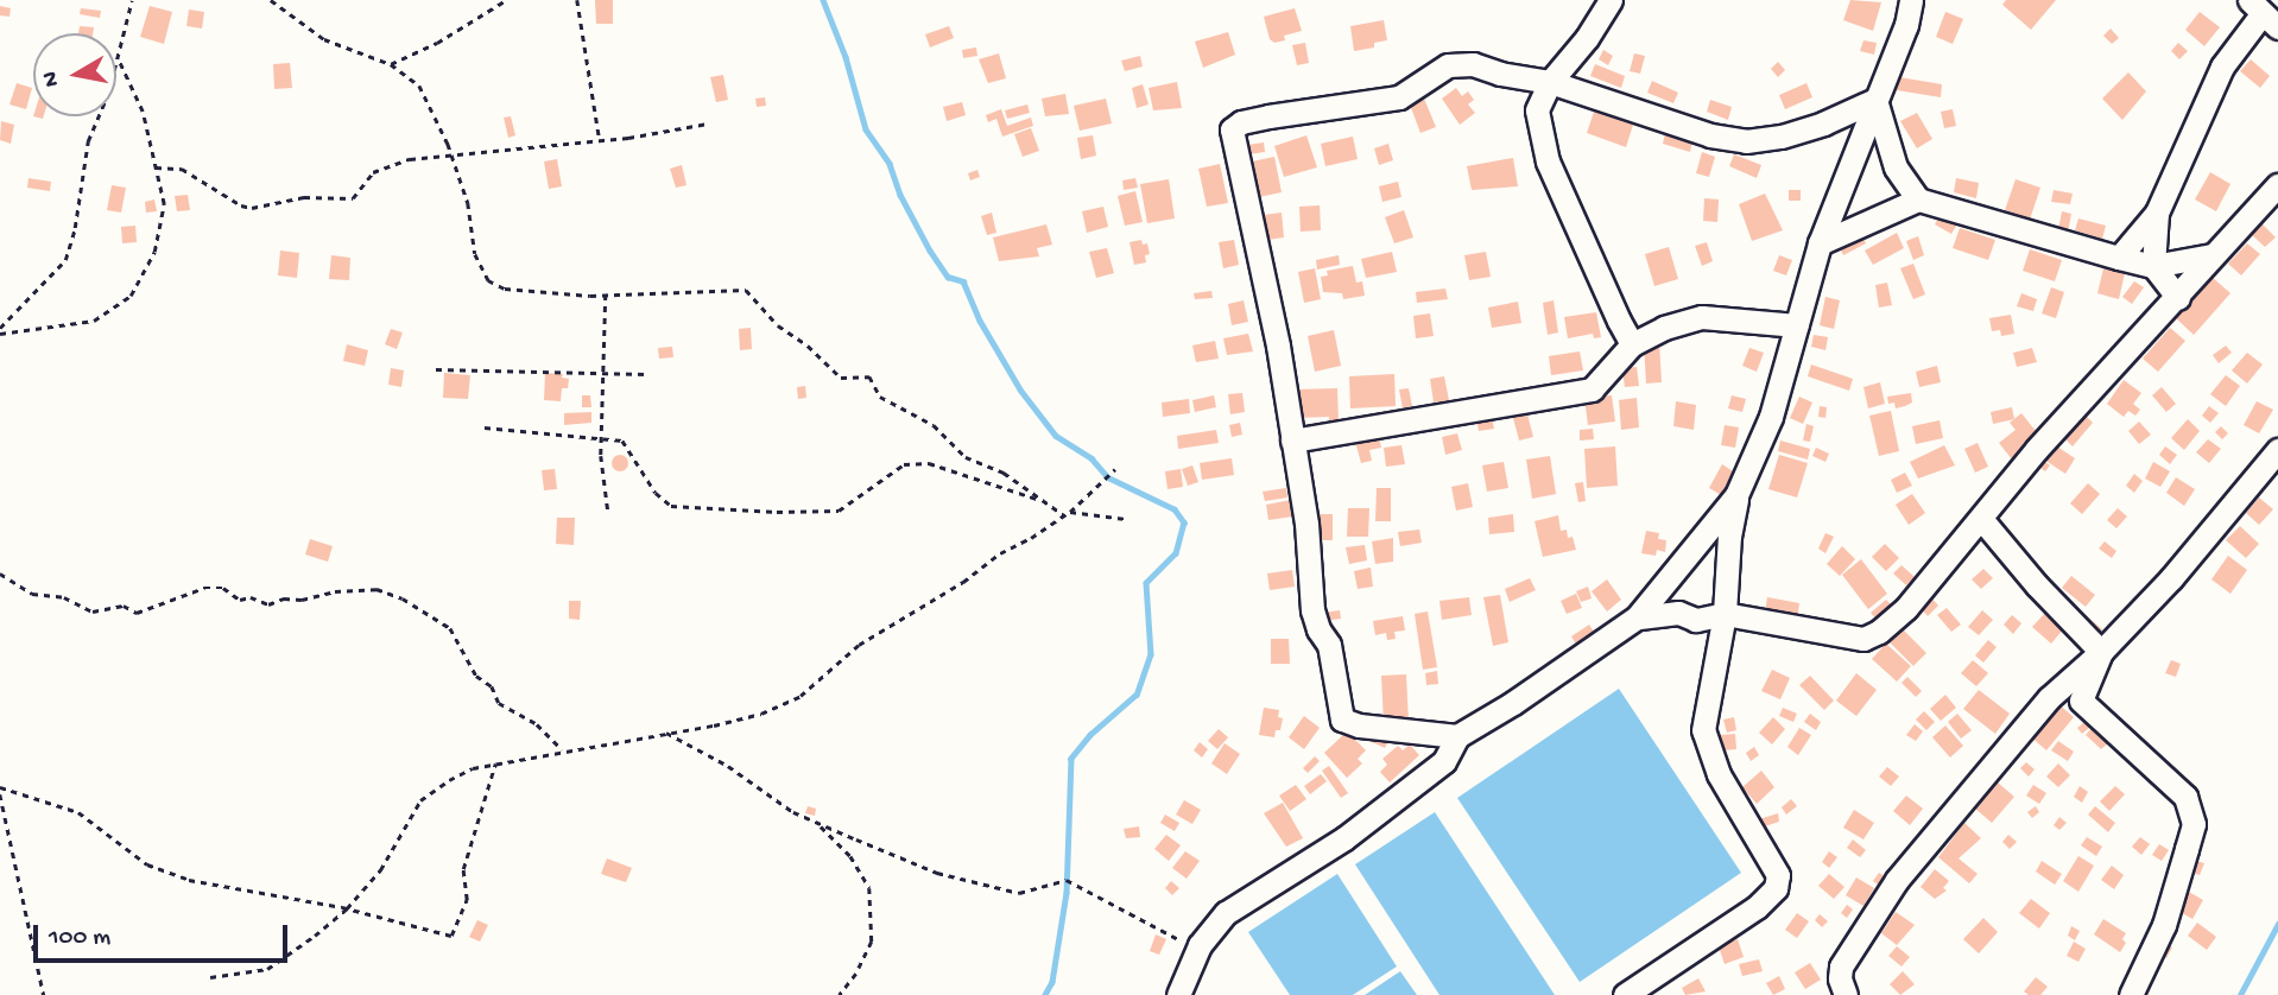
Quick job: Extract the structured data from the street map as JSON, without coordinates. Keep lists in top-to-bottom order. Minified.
{"scale_bar":"100 m","north":"left"}
